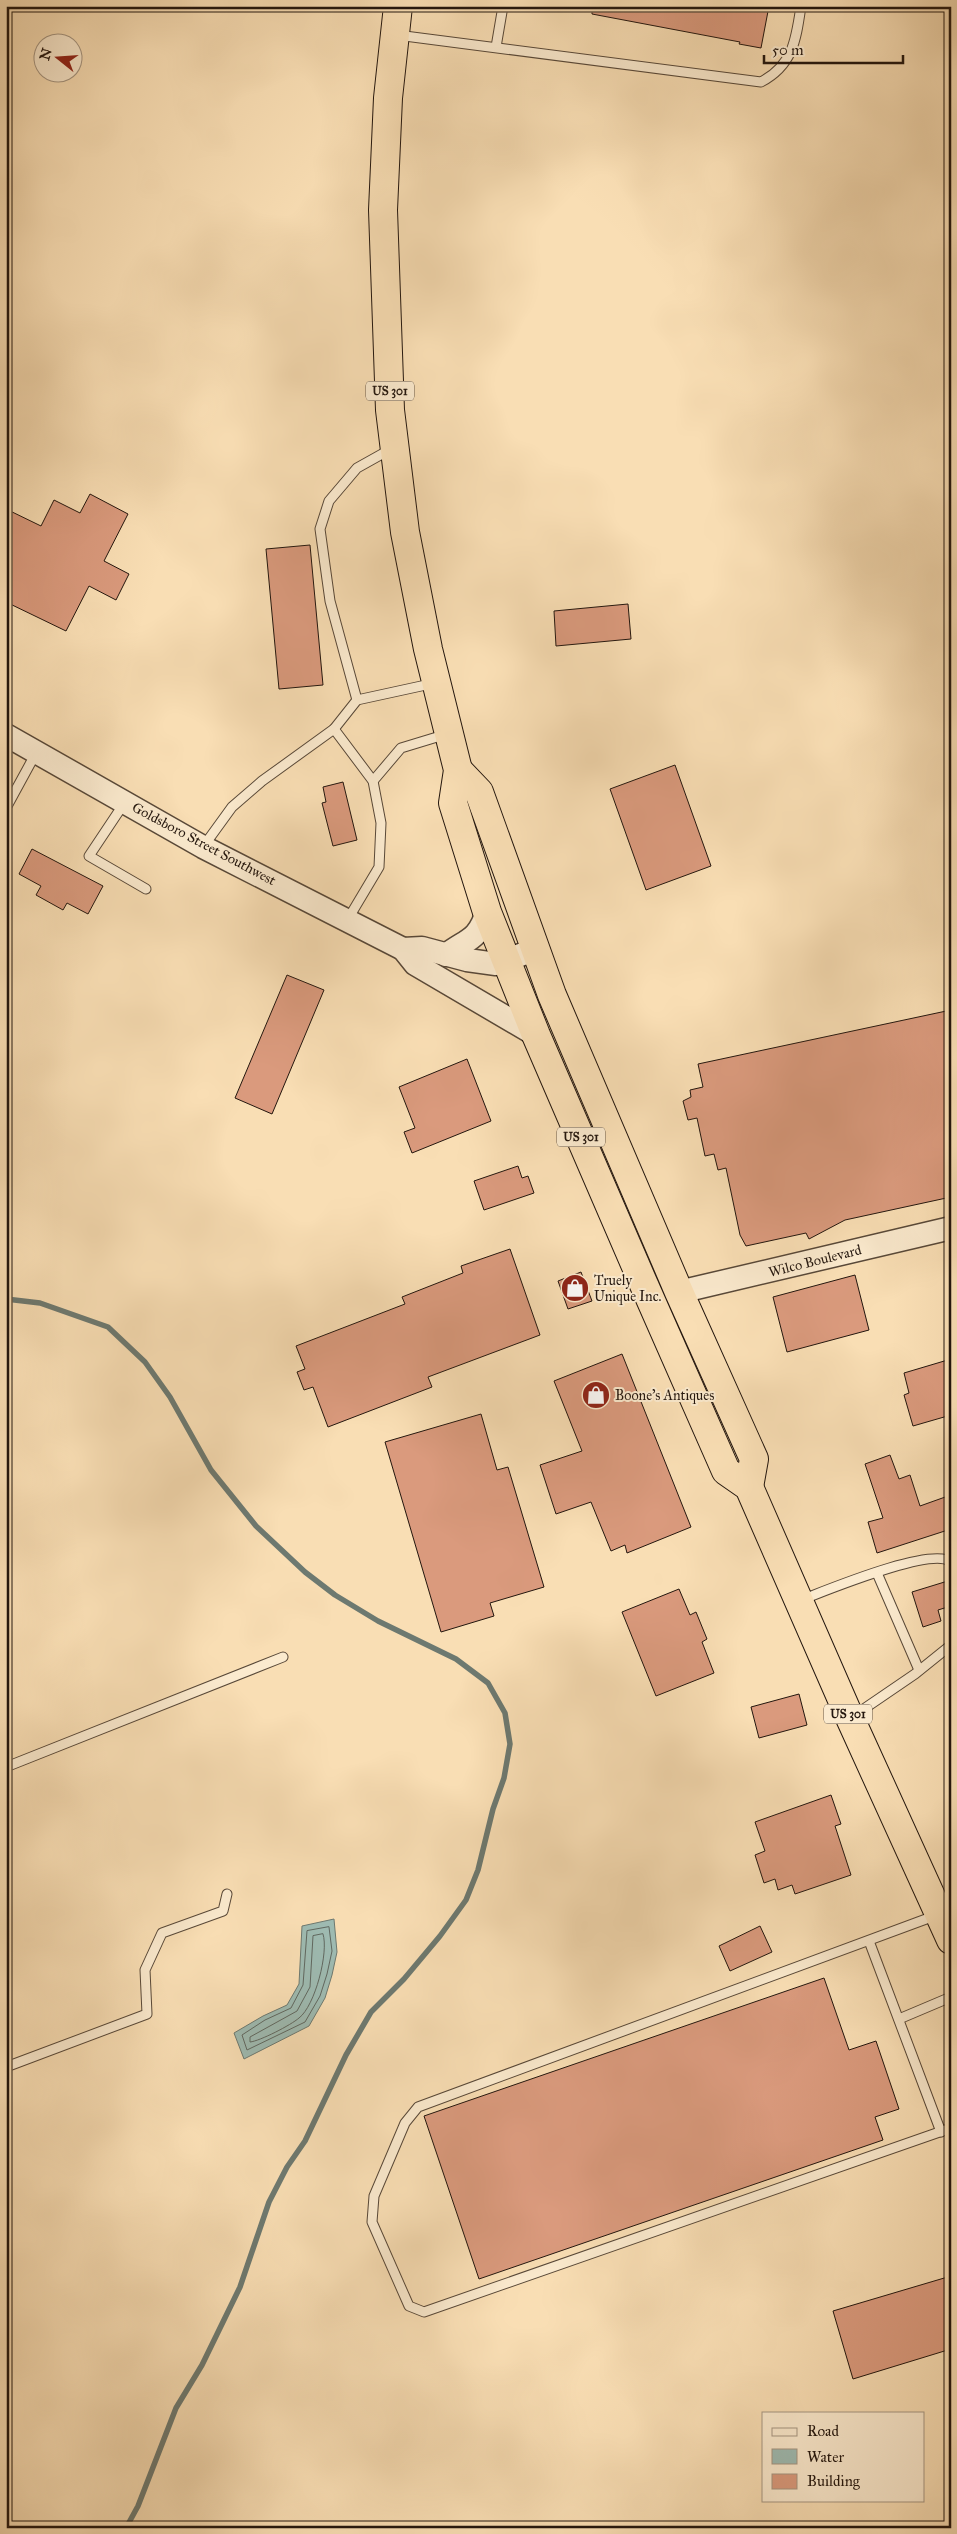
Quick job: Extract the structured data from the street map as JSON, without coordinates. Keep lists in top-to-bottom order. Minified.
{"streets":{"highway":["US 301"],"street":["Goldsboro Street Southwest","Wilco Boulevard"]},"crossings":[["US 301","Goldsboro Street Southwest"],["US 301","Wilco Boulevard"]],"places":{"shop":["Truely Unique Inc.","Boone's Antiques"]},"legend":["Road","Water","Building"],"scale_bar":"50 m","north":"left"}
